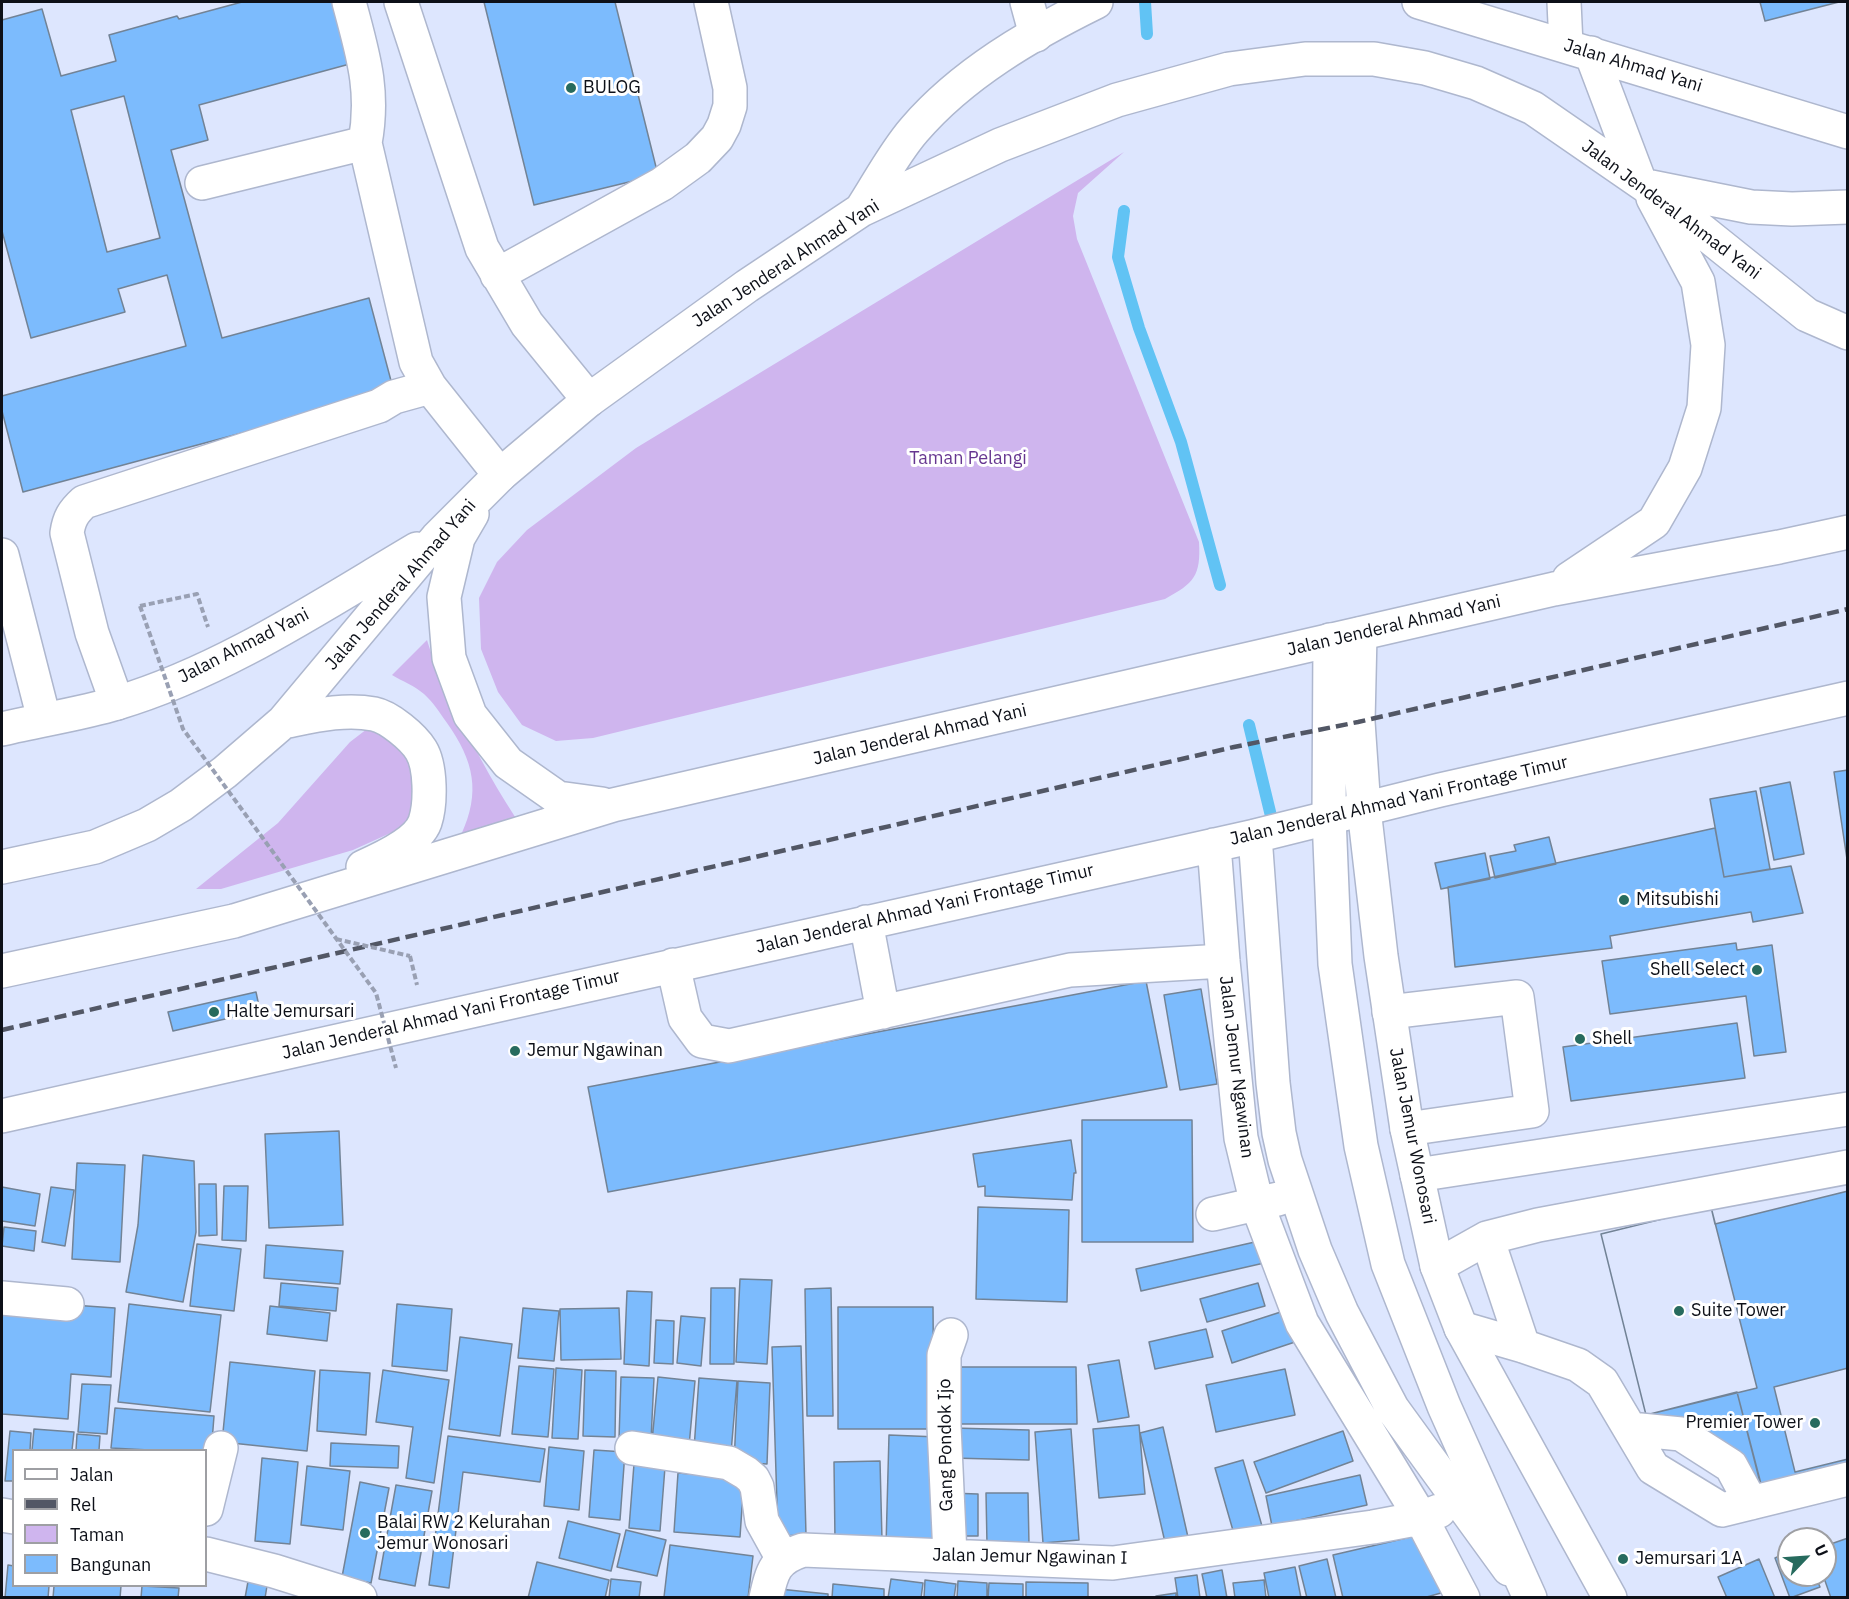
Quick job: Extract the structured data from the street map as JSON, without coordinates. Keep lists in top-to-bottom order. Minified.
{"streets":{"main road":["Jalan Ahmad Yani","Jalan Jenderal Ahmad Yani","Jalan Jenderal Ahmad Yani Frontage Timur","Jalan Jemur Ngawinan","Jalan Jemur Wonosari","Gang Pondok Ijo","Jalan Jemur Ngawinan I"]},"crossings":[["Jalan Ahmad Yani","Jalan Jenderal Ahmad Yani"],["Jalan Jenderal Ahmad Yani","Jalan Jemur Wonosari"],["Jalan Jenderal Ahmad Yani Frontage Timur","Jalan Jemur Ngawinan"],["Jalan Jenderal Ahmad Yani Frontage Timur","Jalan Jemur Wonosari"],["Jalan Jemur Ngawinan","Jalan Jemur Ngawinan I"],["Gang Pondok Ijo","Jalan Jemur Ngawinan I"]],"parks":["Taman Pelangi"],"places":["BULOG","Mitsubishi","Shell Select","Halte Jemursari","Shell","Jemur Ngawinan","Suite Tower","Premier Tower","Balai RW 2 Kelurahan Jemur Wonosari","Jemursari 1A"],"legend":["Jalan","Rel","Taman","Bangunan"],"north":"top right"}
